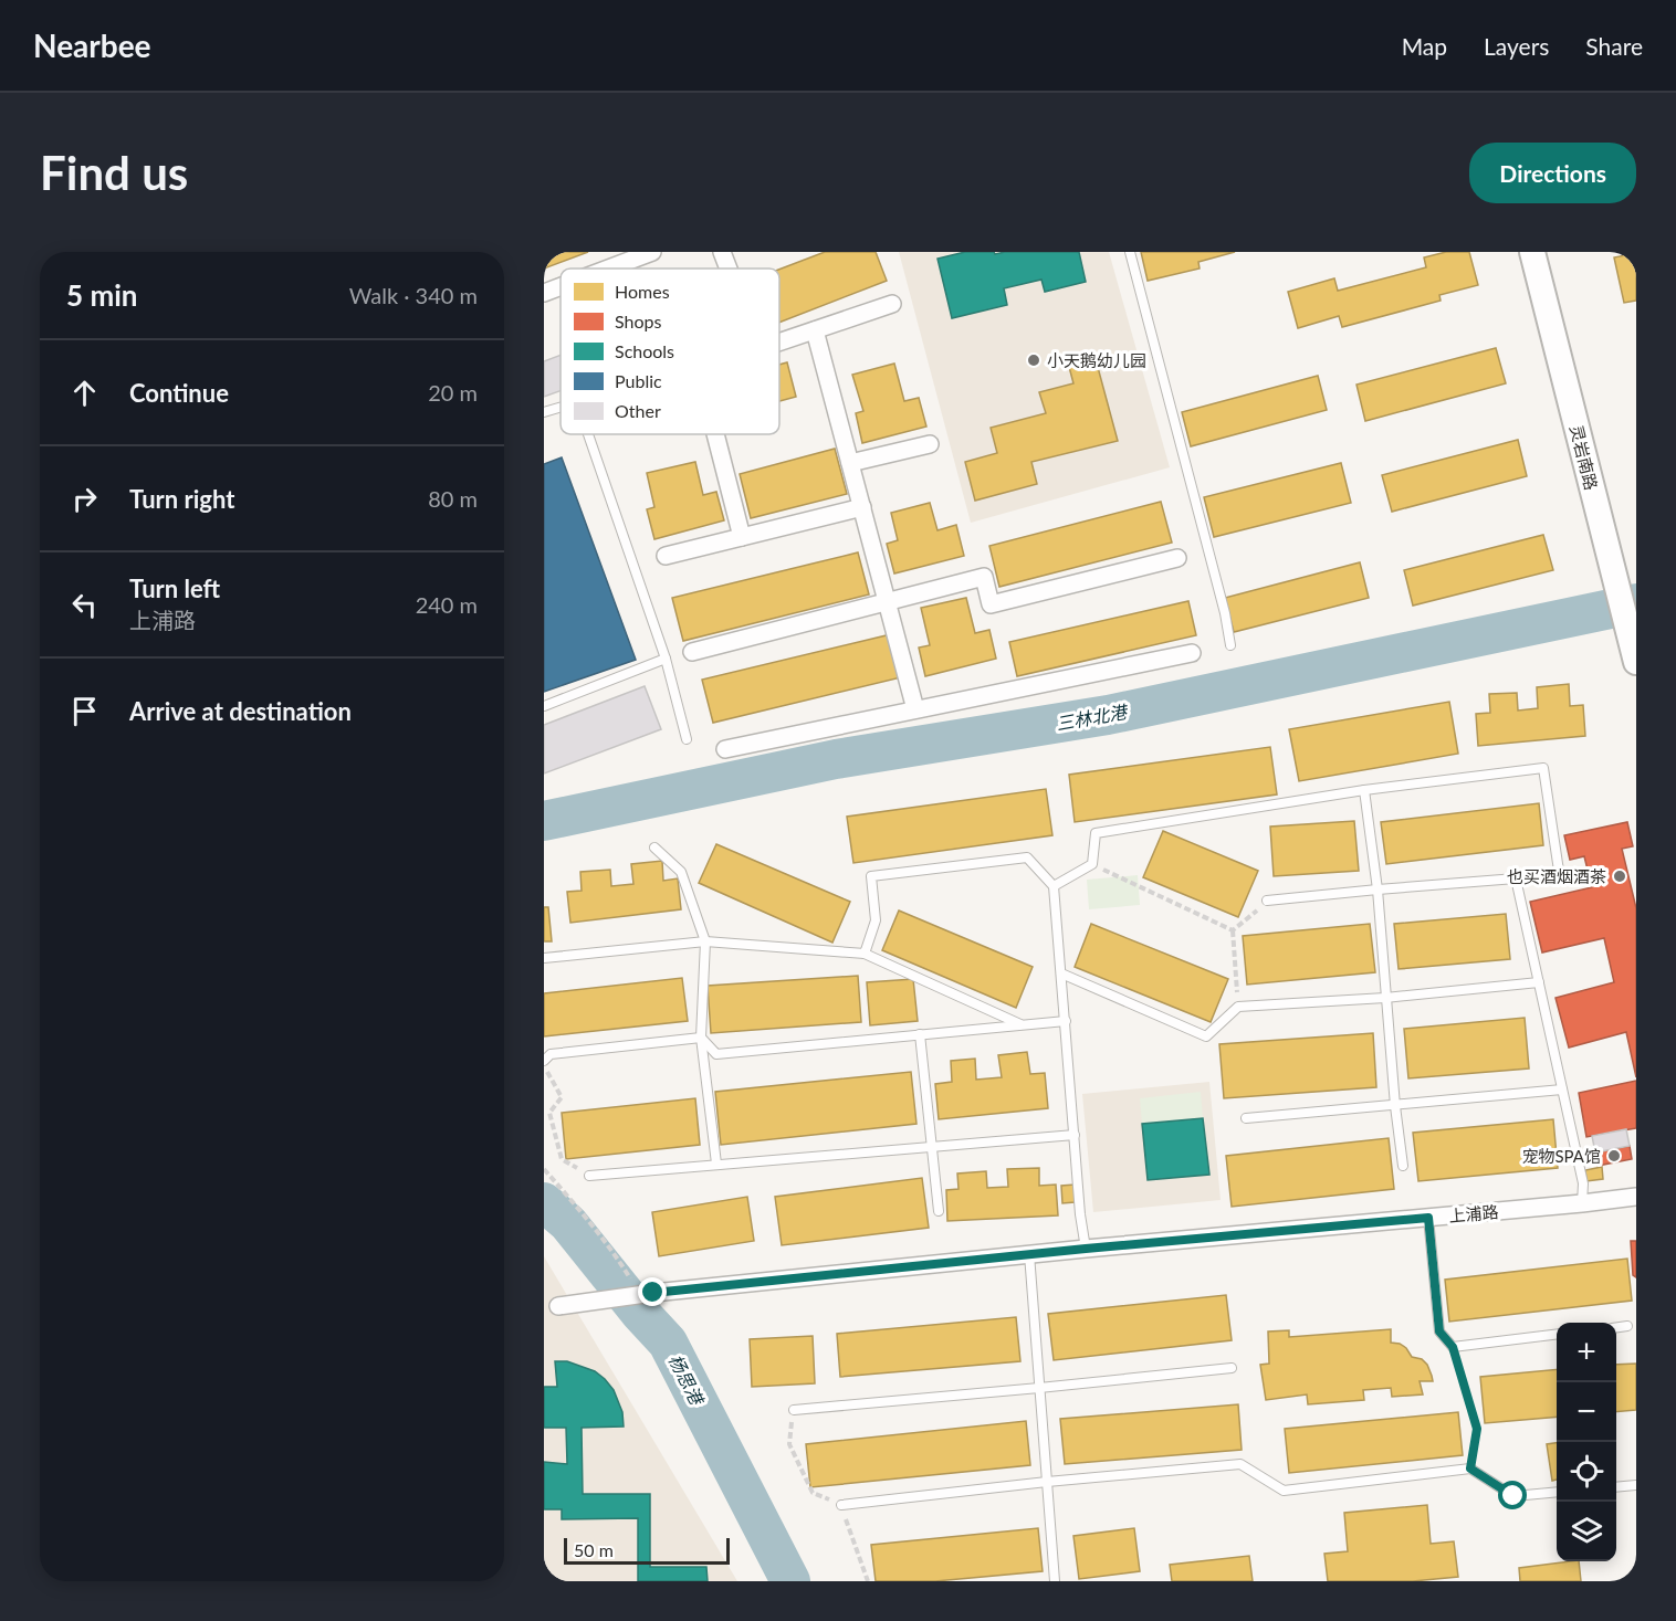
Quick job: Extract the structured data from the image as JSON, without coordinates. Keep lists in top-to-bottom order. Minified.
{"streets":{"street":["灵岩南路","上浦路"]},"water":["三林北港","杨思港"],"places":["小天鹅幼儿园","也买酒烟酒茶","宠物SPA馆"],"legend":["Homes","Shops","Schools","Public","Other"],"scale_bar":"50 m","page":{"header":"Nearbee","nav":["Map","Layers","Share"],"buttons":"Directions","title":"Find us","heading":["5 min","Walk · 340 m"],"list":[["Continue","20 m"],["Turn right","80 m"],["Turn left","上浦路","240 m"],"Arrive at destination"],"map_buttons":["+","−"],"scale":"50 m"}}
